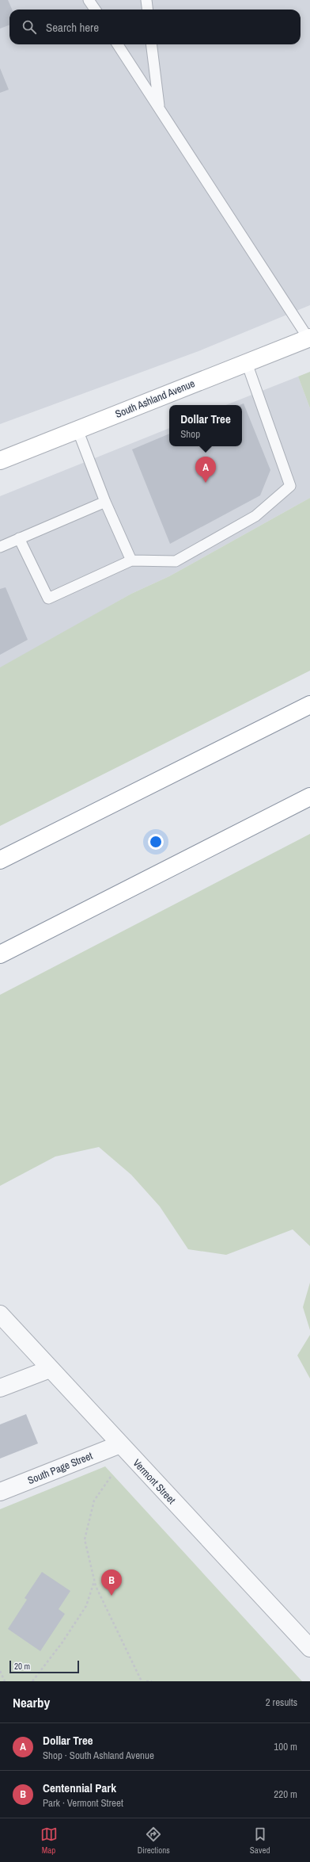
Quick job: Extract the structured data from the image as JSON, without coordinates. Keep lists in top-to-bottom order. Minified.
{"streets":{"main road":["South Ashland Avenue"],"street":["South Page Street","Vermont Street"]},"crossings":[["South Page Street","Vermont Street"]],"scale_bar":"20 m","page":{"search":"Search here","popup":["Dollar Tree","Shop"],"pins":["A","B"],"scale":"20 m","heading":["Nearby","2 results"],"list":[{"mark":"A","name":"Dollar Tree","note":"Shop · South Ashland Avenue","value":"100 m"},{"mark":"B","name":"Centennial Park","note":"Park · Vermont Street","value":"220 m"}],"nav":["Map","Directions","Saved"]}}
